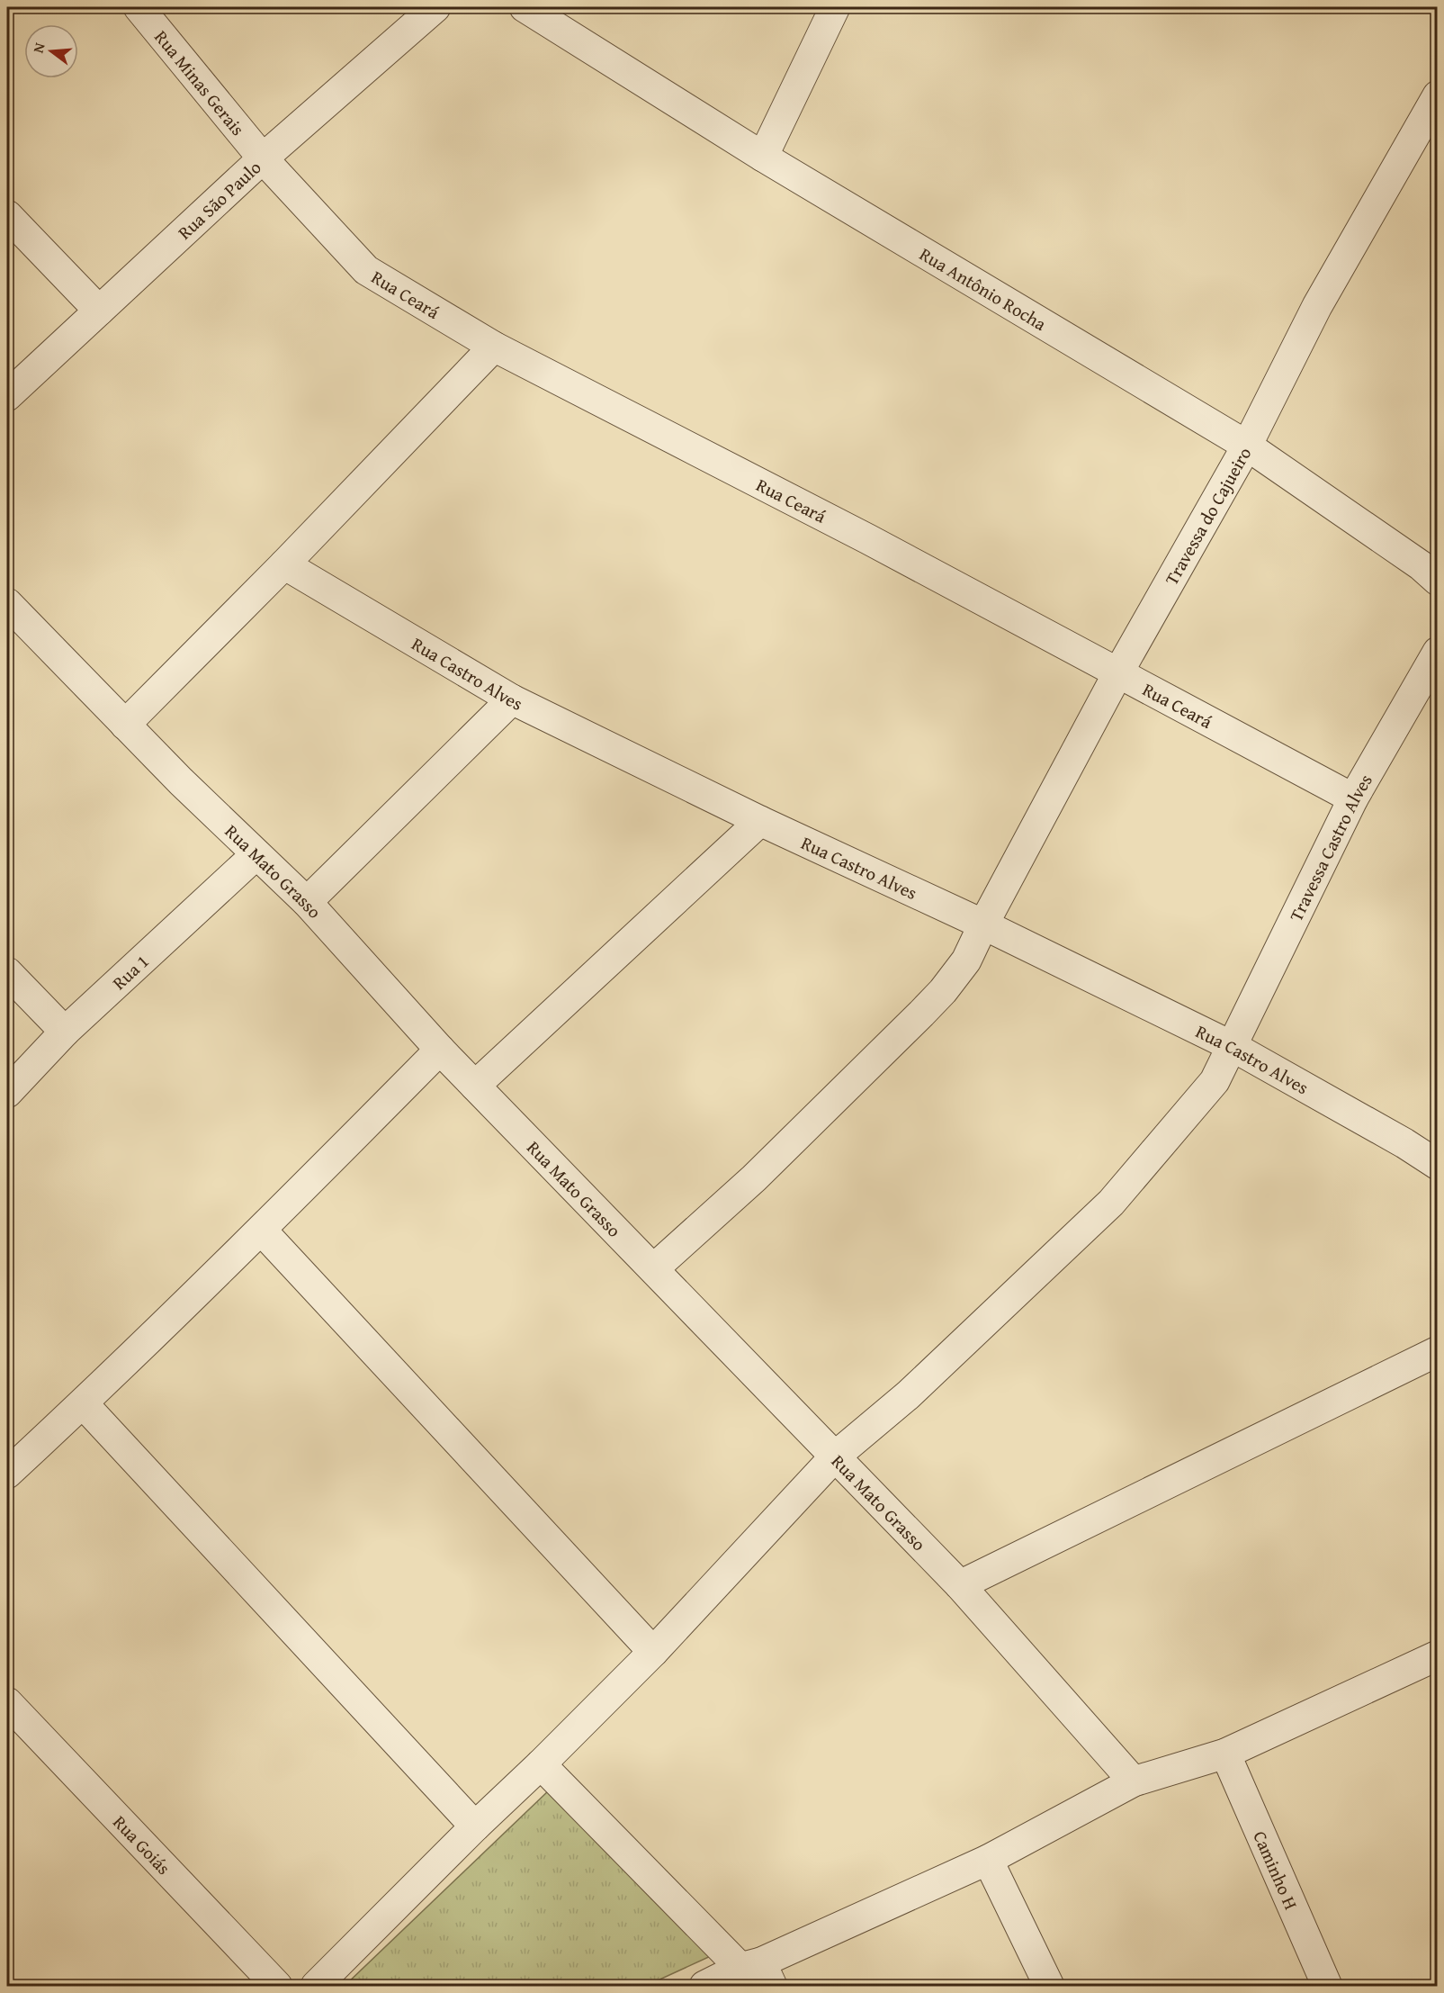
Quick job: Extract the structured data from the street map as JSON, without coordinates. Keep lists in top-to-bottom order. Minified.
{"streets":{"street":["Rua Minas Gerais","Rua São Paulo","Rua Antônio Rocha","Rua Ceará","Travessa do Cajueiro","Rua Castro Alves","Travessa Castro Alves","Rua Mato Grasso","Rua 1","Rua Goiás","Caminho H"]},"crossings":[["Rua Minas Gerais","Rua São Paulo"],["Rua Minas Gerais","Rua Ceará"],["Rua São Paulo","Rua Ceará"],["Rua Antônio Rocha","Travessa do Cajueiro"],["Rua Ceará","Travessa do Cajueiro"],["Rua Ceará","Travessa Castro Alves"],["Travessa do Cajueiro","Rua Castro Alves"],["Travessa do Cajueiro","Rua Mato Grasso"],["Rua Castro Alves","Travessa Castro Alves"],["Travessa Castro Alves","Rua Mato Grasso"],["Rua Mato Grasso","Rua 1"]],"north":"left"}
